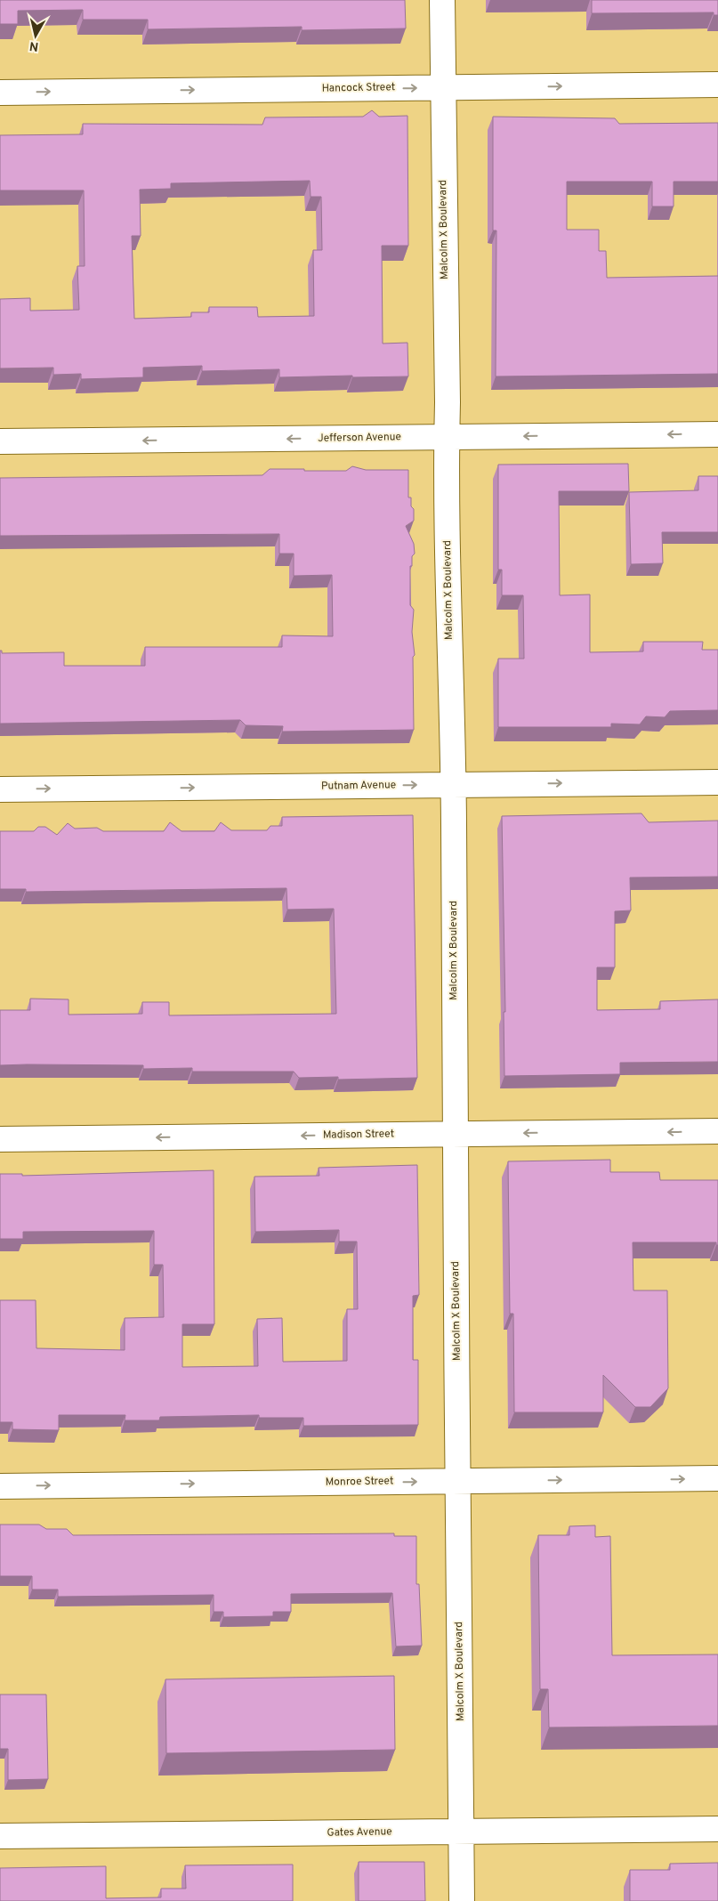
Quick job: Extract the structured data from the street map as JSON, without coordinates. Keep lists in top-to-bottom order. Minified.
{"streets":{"street":["Hancock Street","Malcolm X Boulevard","Jefferson Avenue","Putnam Avenue","Madison Street","Monroe Street","Gates Avenue"]},"crossings":[["Hancock Street","Malcolm X Boulevard"],["Malcolm X Boulevard","Jefferson Avenue"],["Malcolm X Boulevard","Putnam Avenue"],["Malcolm X Boulevard","Madison Street"],["Malcolm X Boulevard","Monroe Street"],["Malcolm X Boulevard","Gates Avenue"]],"one_way":["Hancock Street","Jefferson Avenue","Putnam Avenue","Madison Street","Monroe Street"],"north":"bottom"}
